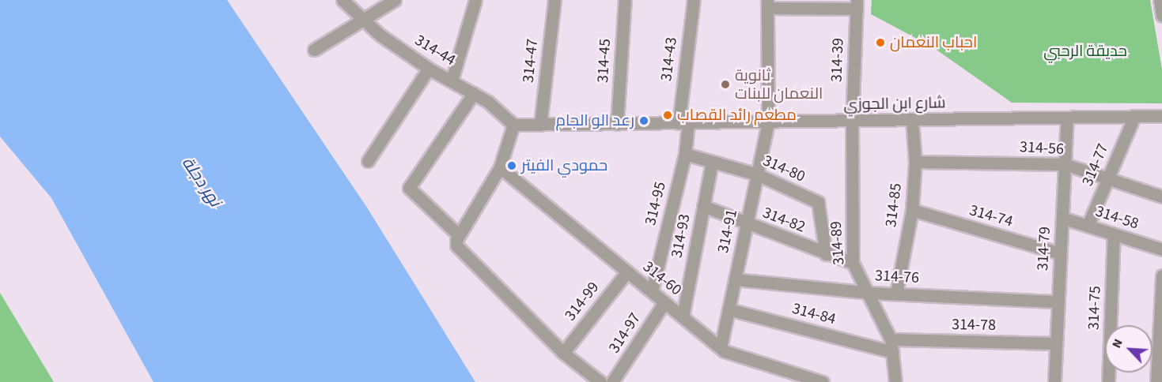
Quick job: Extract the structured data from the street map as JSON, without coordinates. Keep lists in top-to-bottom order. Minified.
{"streets":{"street":["314-44","314-43","314-39","314-47","314-45","شارع ابن الجوزي","314-56","314-77","314-80","314-95","314-85","314-74","314-58","314-82","314-91","314-93","314-89","314-79","314-76","314-60","314-99","314-75","314-84","314-78","314-97"]},"crossings":[["314-44","شارع ابن الجوزي"],["314-43","شارع ابن الجوزي"],["314-43","314-95"],["314-39","شارع ابن الجوزي"],["314-39","314-89"],["314-47","شارع ابن الجوزي"],["314-45","شارع ابن الجوزي"],["شارع ابن الجوزي","314-77"],["شارع ابن الجوزي","314-95"],["شارع ابن الجوزي","314-85"],["شارع ابن الجوزي","314-91"],["شارع ابن الجوزي","314-89"],["شارع ابن الجوزي","314-79"],["314-56","314-77"],["314-56","314-85"],["314-56","314-79"],["314-77","314-58"],["314-80","314-95"],["314-80","314-82"],["314-80","314-91"],["314-80","314-93"],["314-95","314-60"],["314-85","314-74"],["314-85","314-76"],["314-74","314-79"],["314-58","314-79"],["314-58","314-75"],["314-82","314-91"],["314-82","314-93"],["314-82","314-89"],["314-91","314-76"],["314-91","314-60"],["314-91","314-84"],["314-93","314-60"],["314-89","314-76"],["314-89","314-84"],["314-89","314-78"],["314-79","314-76"],["314-79","314-78"],["314-60","314-99"],["314-60","314-97"],["314-84","314-78"]],"water":["نهر دجلة"],"parks":["حديقة الرحبي"],"places":["احباب النعمان","ثانوية النعمان للبنات","مطعم رائد القصاب","رعد الو الجام","حمودي الفيتر"],"north":"top left"}
